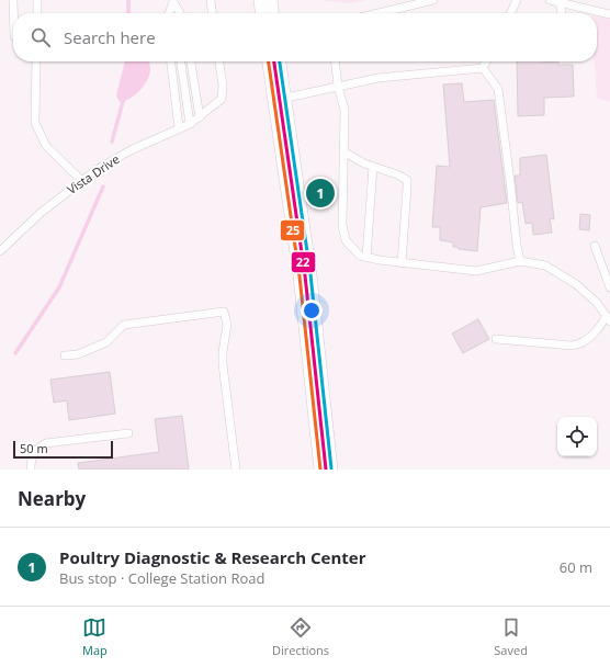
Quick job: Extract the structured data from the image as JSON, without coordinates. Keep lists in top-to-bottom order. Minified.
{"streets":{"lane":["Vista Drive"]},"lines":["transit line 22","transit line 25"],"scale_bar":"50 m","page":{"search":"Search here","pins":"1","scale":"50 m","heading":"Nearby","list":[{"mark":"1","name":"Poultry Diagnostic & Research Center","note":"Bus stop · College Station Road","value":"60 m"}],"nav":["Map","Directions","Saved"]}}
